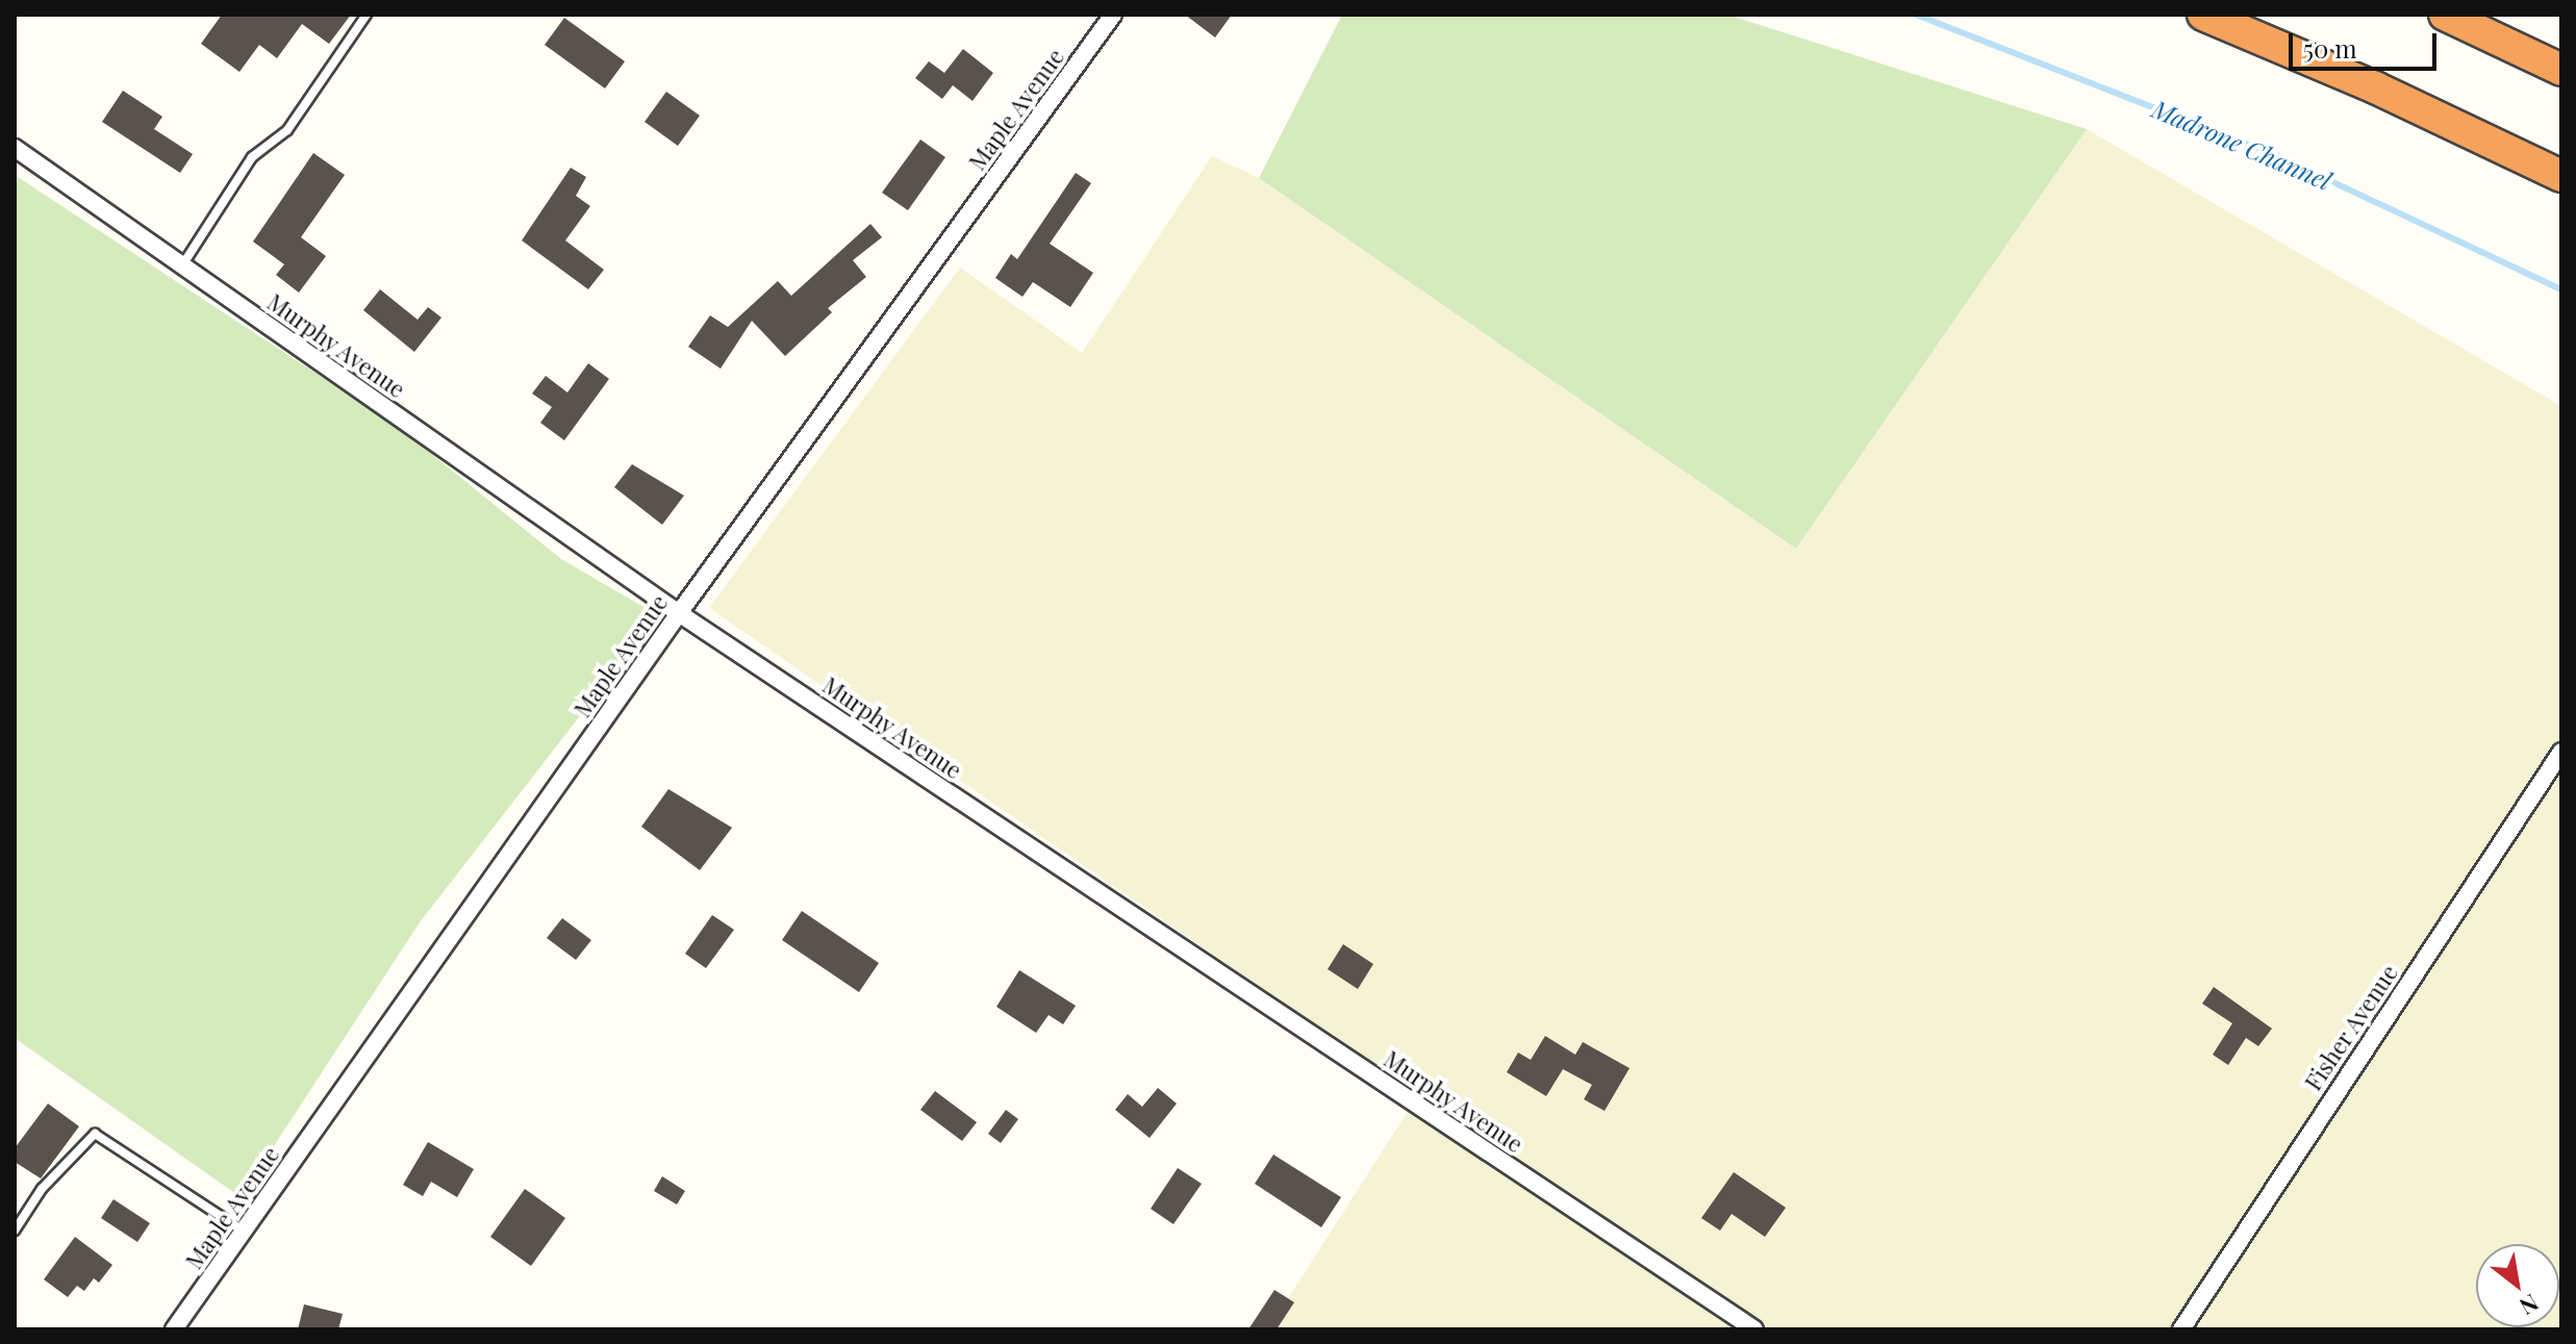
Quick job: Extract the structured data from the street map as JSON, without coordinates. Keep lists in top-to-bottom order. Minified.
{"streets":{"street":["Maple Avenue","Murphy Avenue","Fisher Avenue"]},"crossings":[["Maple Avenue","Murphy Avenue"]],"water":["Madrone Channel"],"scale_bar":"50 m","north":"bottom right"}
